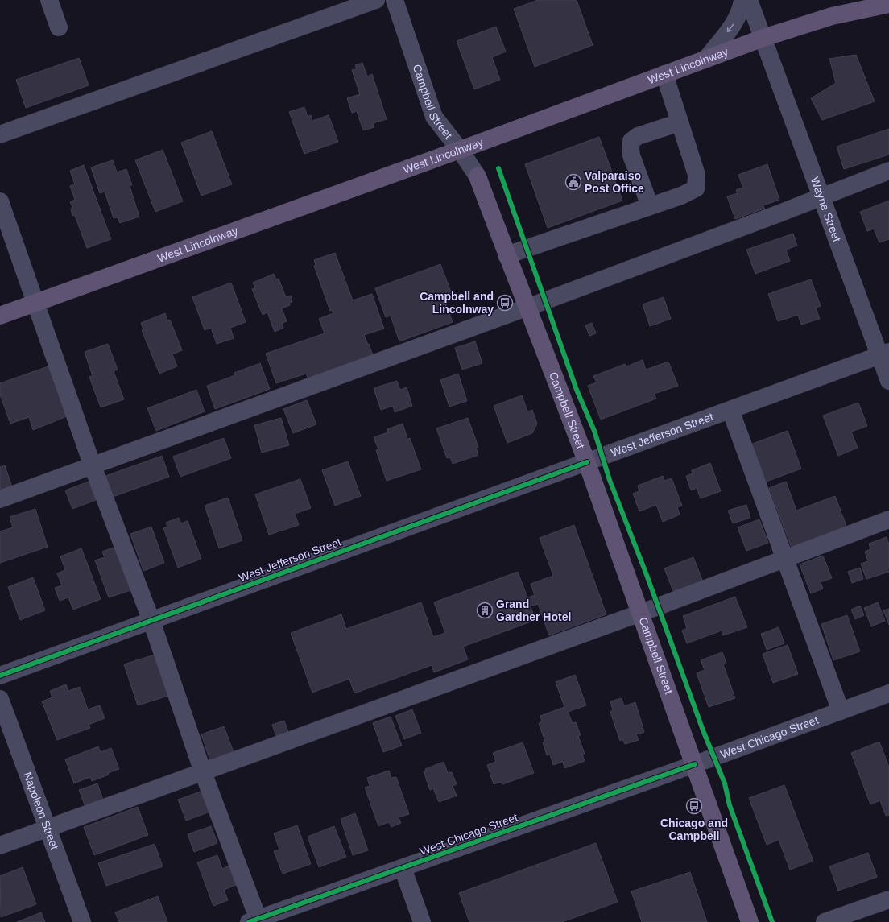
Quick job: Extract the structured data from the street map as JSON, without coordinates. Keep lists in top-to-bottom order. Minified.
{"streets":{"main road":["West Lincolnway","Campbell Street"],"street":["Wayne Street","West Jefferson Street","West Chicago Street","Napoleon Street"]},"crossings":[["West Lincolnway","Campbell Street"],["West Lincolnway","Wayne Street"],["Campbell Street","West Jefferson Street"],["Campbell Street","West Chicago Street"],["Wayne Street","West Jefferson Street"]],"places":{"public building":["Valparaiso Post Office"],"bus stop":["Campbell and Lincolnway","Chicago and Campbell"],"building":["Grand Gardner Hotel"]}}
